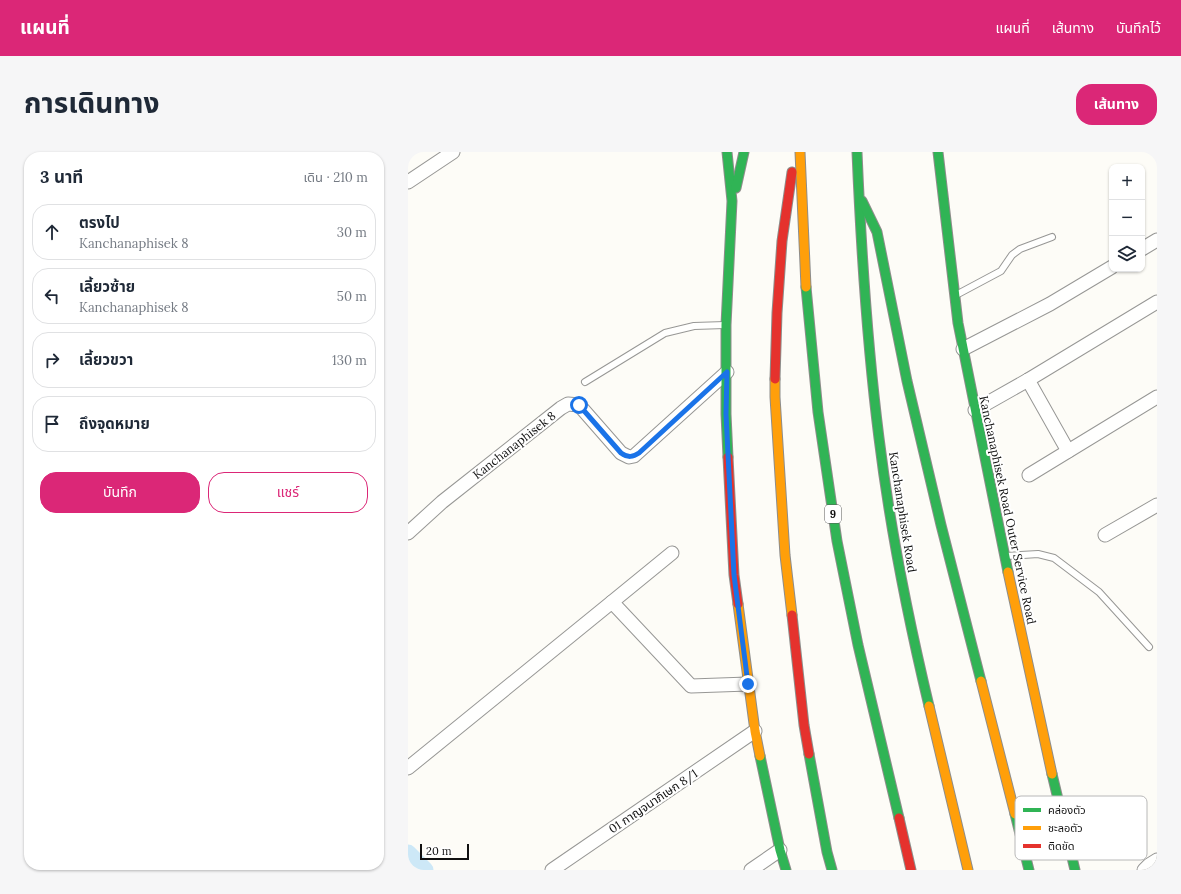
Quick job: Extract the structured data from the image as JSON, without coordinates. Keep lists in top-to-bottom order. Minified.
{"streets":{"main road":["Kanchanaphisek Road Outer Service Road","Kanchanaphisek Road","9"],"street":["Kanchanaphisek 8","01 กาญจนาภิเษก 8/1"]},"legend":["คล่องตัว","ชะลอตัว","ติดขัด"],"scale_bar":"20 m","page":{"header":"แผนที่","nav":["แผนที่","เส้นทาง","บันทึกไว้"],"title":"การเดินทาง","buttons":["เส้นทาง",["บันทึก","แชร์"]],"heading":["3 นาที","เดิน · 210 m"],"map_buttons":["+","−"],"list":[["ตรงไป","Kanchanaphisek 8","30 m"],["เลี้ยวซ้าย","Kanchanaphisek 8","50 m"],["เลี้ยวขวา","130 m"],"ถึงจุดหมาย"],"scale":"20 m"}}
